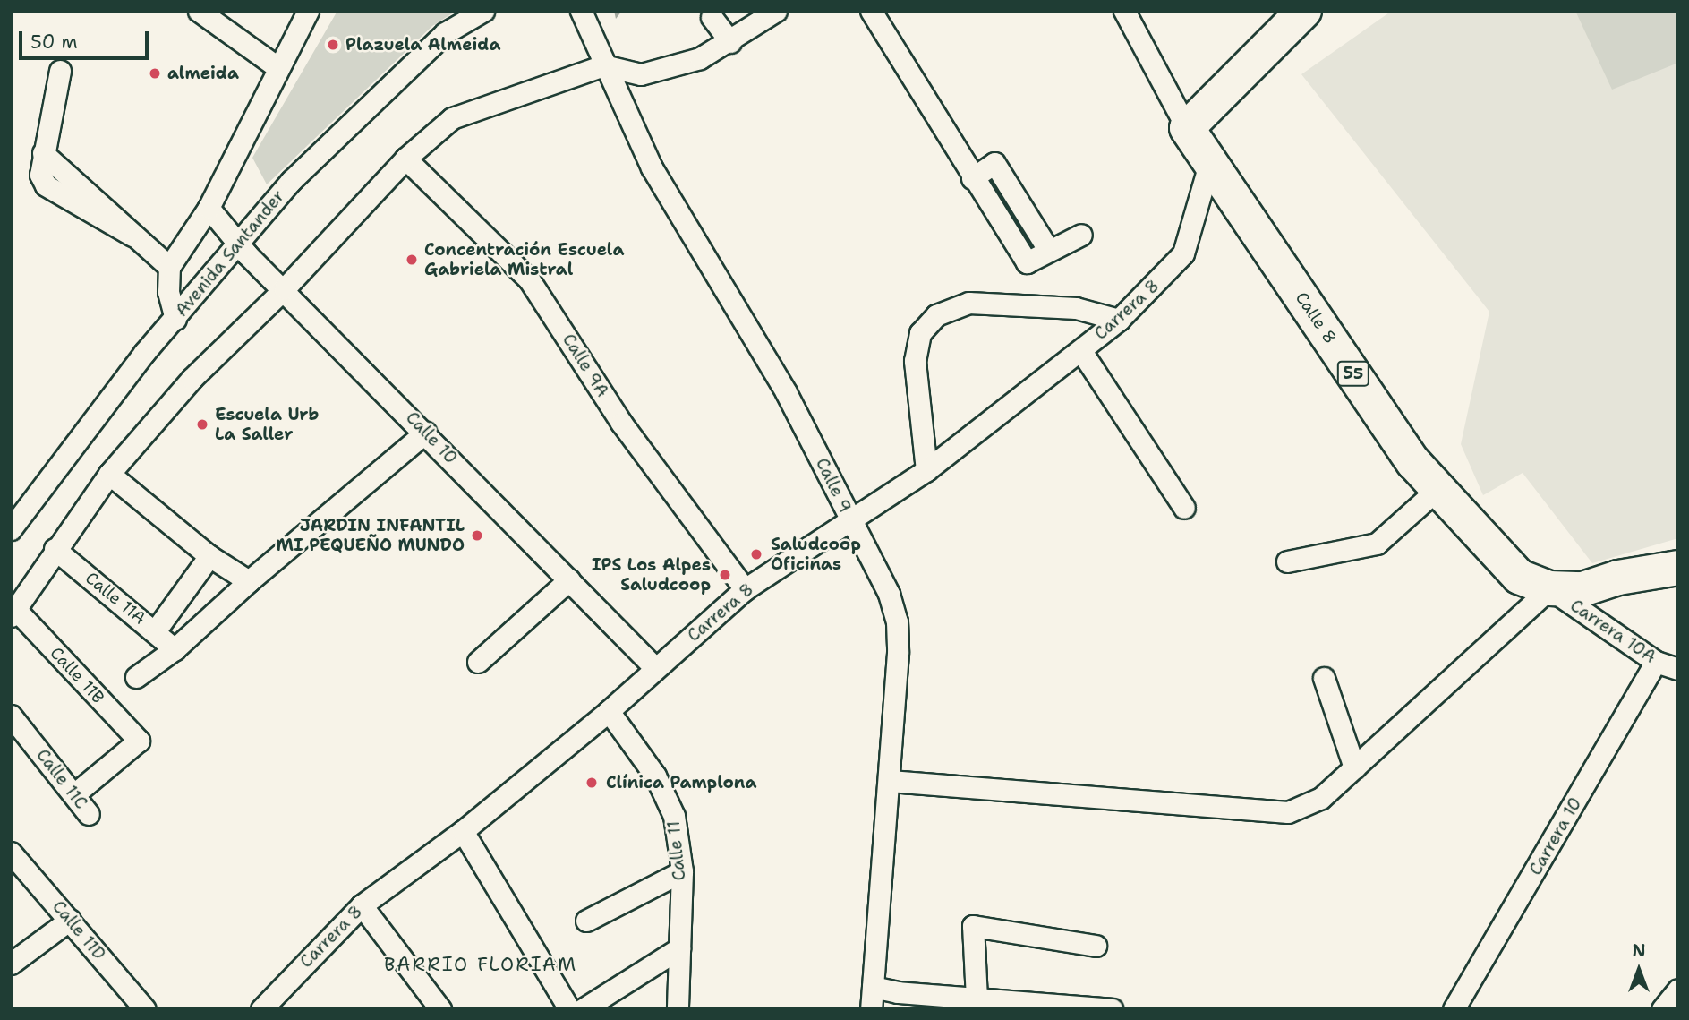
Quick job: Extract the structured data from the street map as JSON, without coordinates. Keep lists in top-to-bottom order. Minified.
{"streets":{"highway":["Calle 8","55"],"street":["Avenida Santander","Carrera 8","Calle 9A","Calle 10","Calle 9","Calle 11A","Carrera 10A","Calle 11B","Calle 11C","Carrera 10","Calle 11","Calle 11D"]},"crossings":[["Avenida Santander","Calle 10"],["Carrera 8","Calle 8"],["Carrera 8","Calle 9A"],["Carrera 8","Calle 10"],["Carrera 8","Calle 9"],["Carrera 8","Calle 11"],["Calle 8","55"],["Calle 8","Carrera 10A"],["55","Carrera 10A"],["Carrera 10A","Carrera 10"],["Calle 11B","Calle 11C"]],"districts":["BARRIO FLORIAM"],"places":["Plazuela Almeida","almeida","Concentración Escuela Gabriela Mistral","Escuela Urb La Saller","JARDIN INFANTIL MI PEQUEÑO MUNDO","Saludcoop Oficinas","IPS Los Alpes Saludcoop","Clínica Pamplona"],"scale_bar":"50 m","north":"top"}
